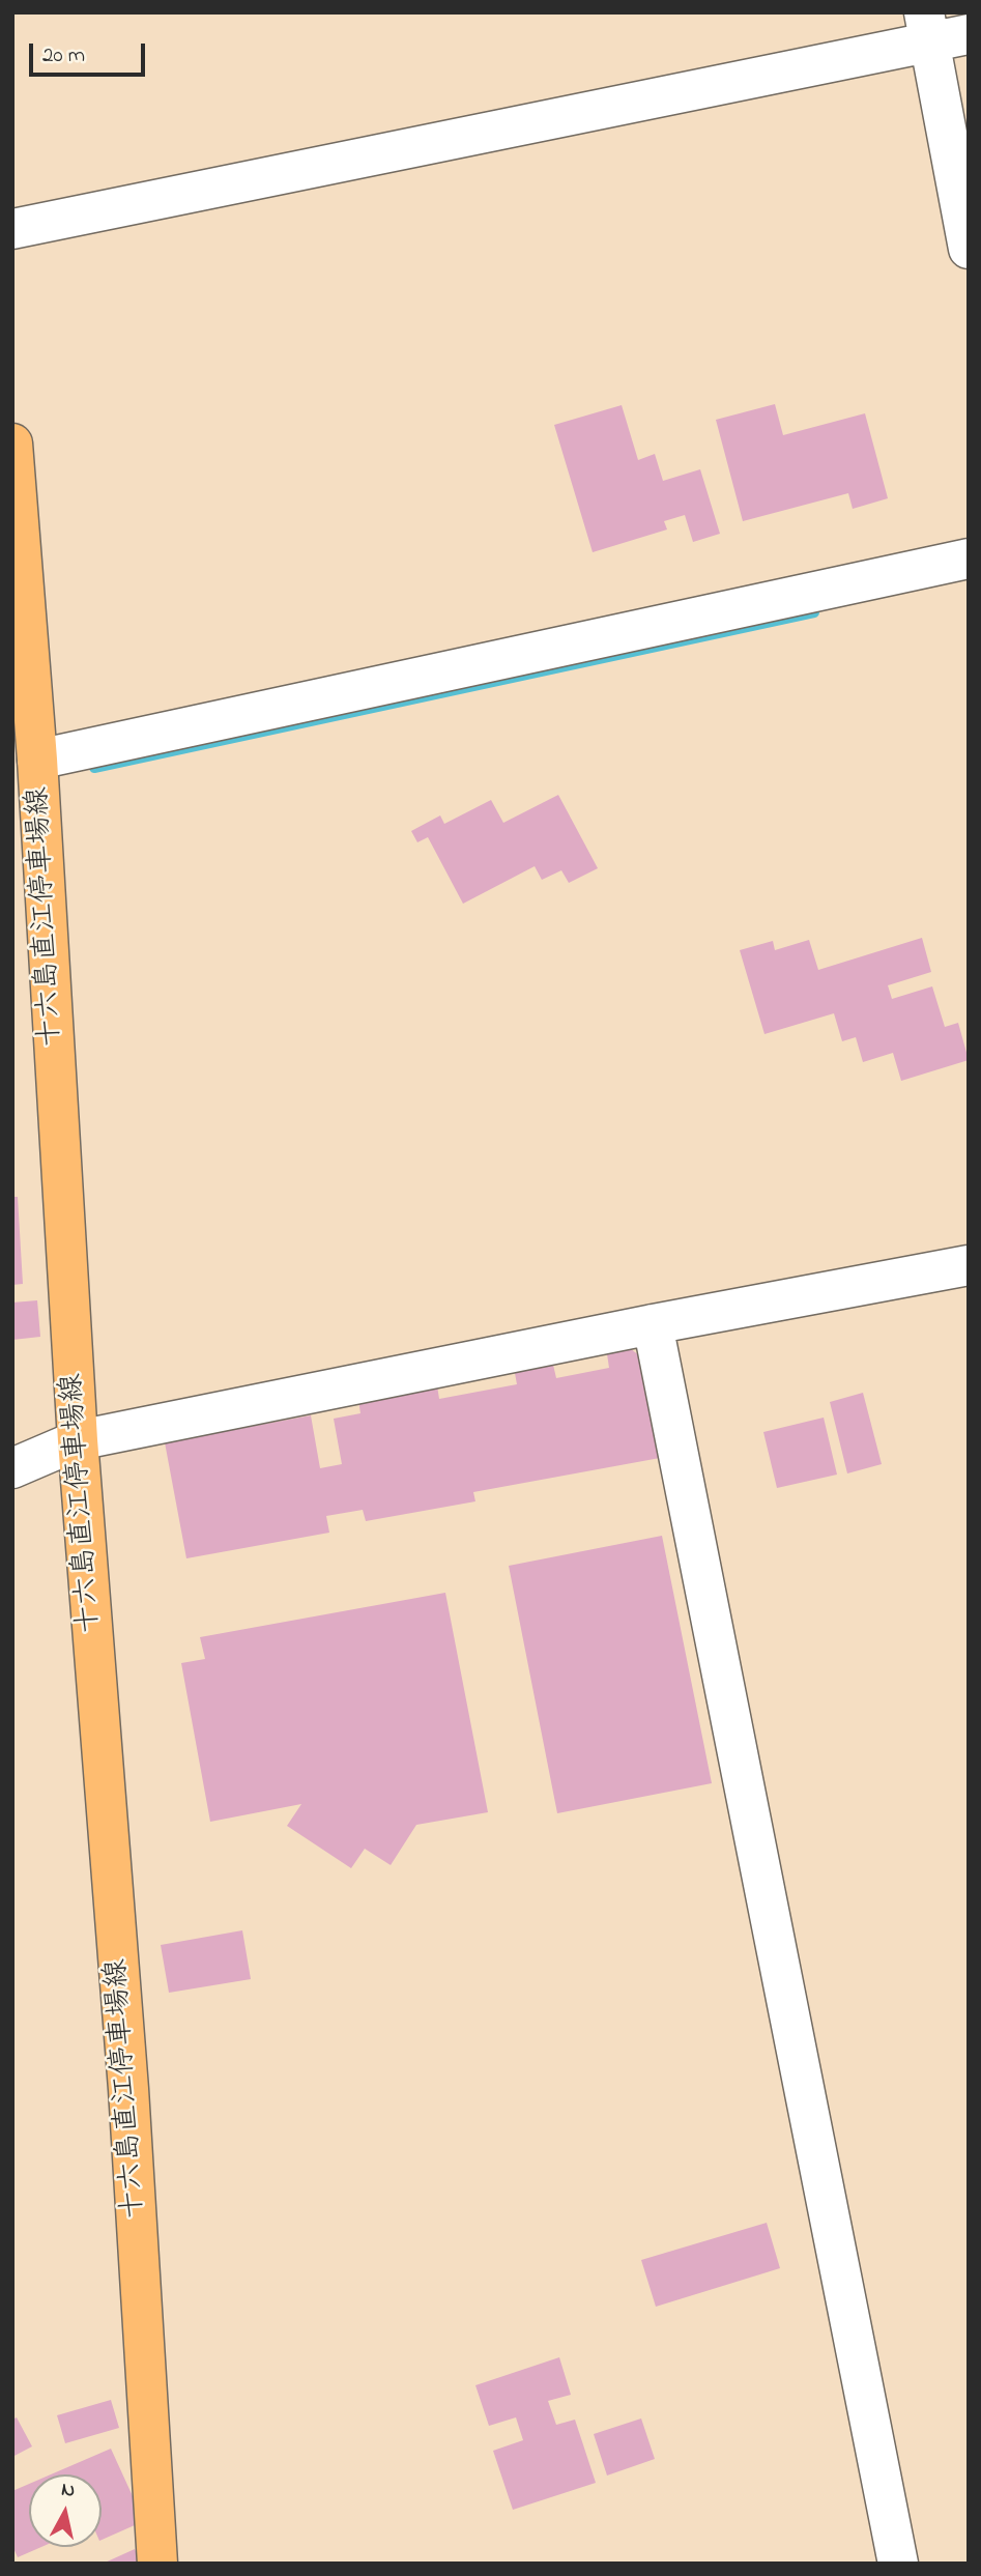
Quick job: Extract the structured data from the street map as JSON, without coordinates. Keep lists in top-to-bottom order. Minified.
{"streets":{"main road":["十六島直江停車場線"]},"scale_bar":"20 m","north":"top"}
